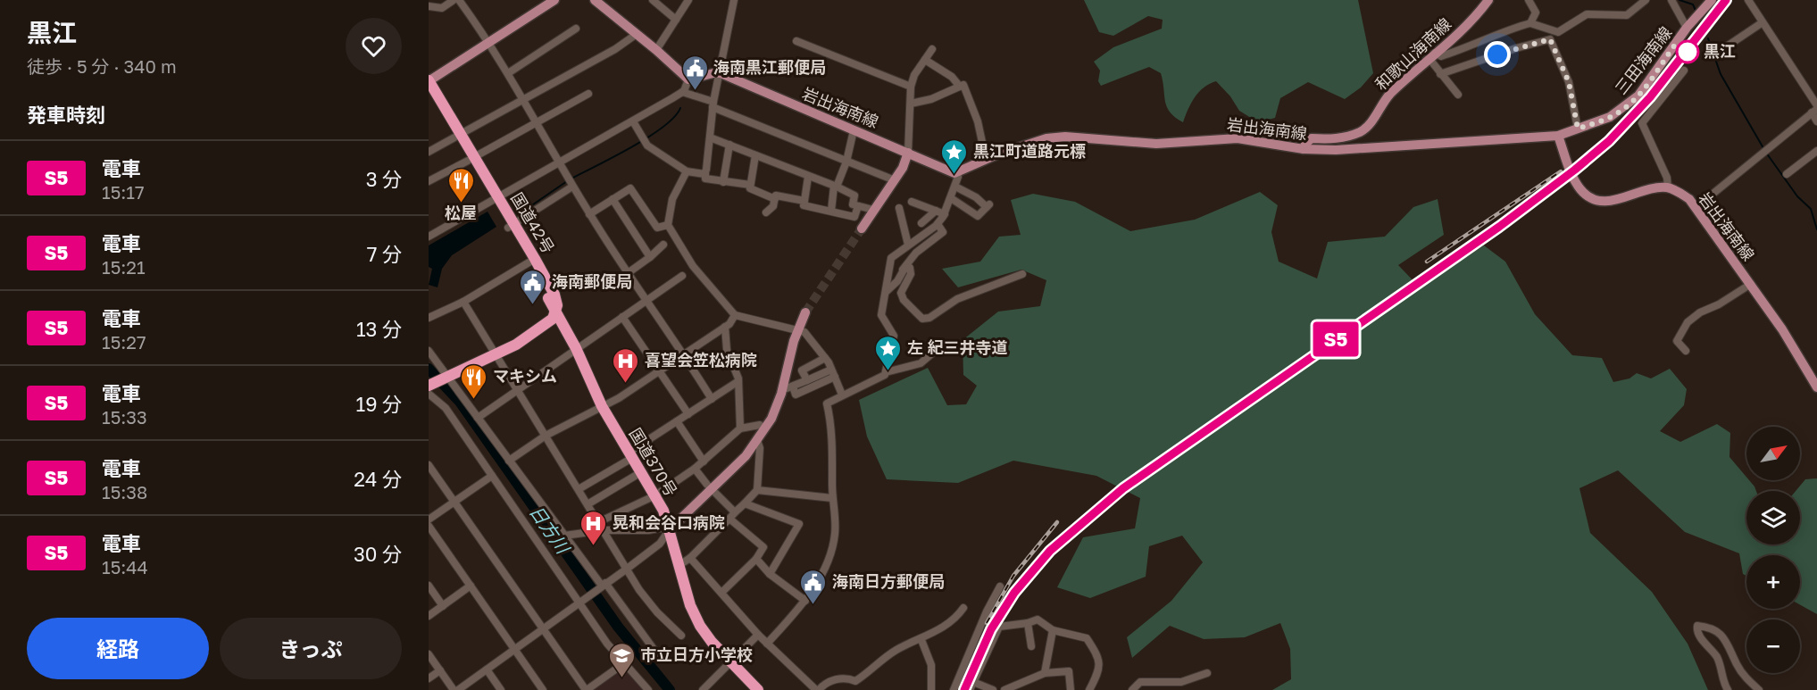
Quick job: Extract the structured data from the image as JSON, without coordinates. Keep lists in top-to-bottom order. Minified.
{"streets":{"highway":["国道42号","国道370号"],"main road":["和歌山海南線","三田海南線","岩出海南線"]},"crossings":[["和歌山海南線","岩出海南線"],["三田海南線","岩出海南線"],["国道42号","国道370号"]],"water":["日方川"],"places":{"other":["黒江"],"public building":["海南黒江郵便局","海南郵便局","海南日方郵便局"],"place":["黒江町道路元標","左 紀三井寺道"],"restaurant":["松屋","マキシム"],"hospital":["喜望会笠松病院","晃和会谷口病院"],"school or university":["市立日方小学校"]},"north":"top right","page":{"heading":[["黒江","徒歩 · 5 分 · 340 m"],"発車時刻"],"on_map":"S5","list":[{"mark":"S5","name":"電車","note":"15:17","value":"3 分"},{"mark":"S5","name":"電車","note":"15:21","value":"7 分"},{"mark":"S5","name":"電車","note":"15:27","value":"13 分"},{"mark":"S5","name":"電車","note":"15:33","value":"19 分"},{"mark":"S5","name":"電車","note":"15:38","value":"24 分"},{"mark":"S5","name":"電車","note":"15:44","value":"30 分"}],"map_buttons":["+","−"],"buttons":["経路","きっぷ"]}}
